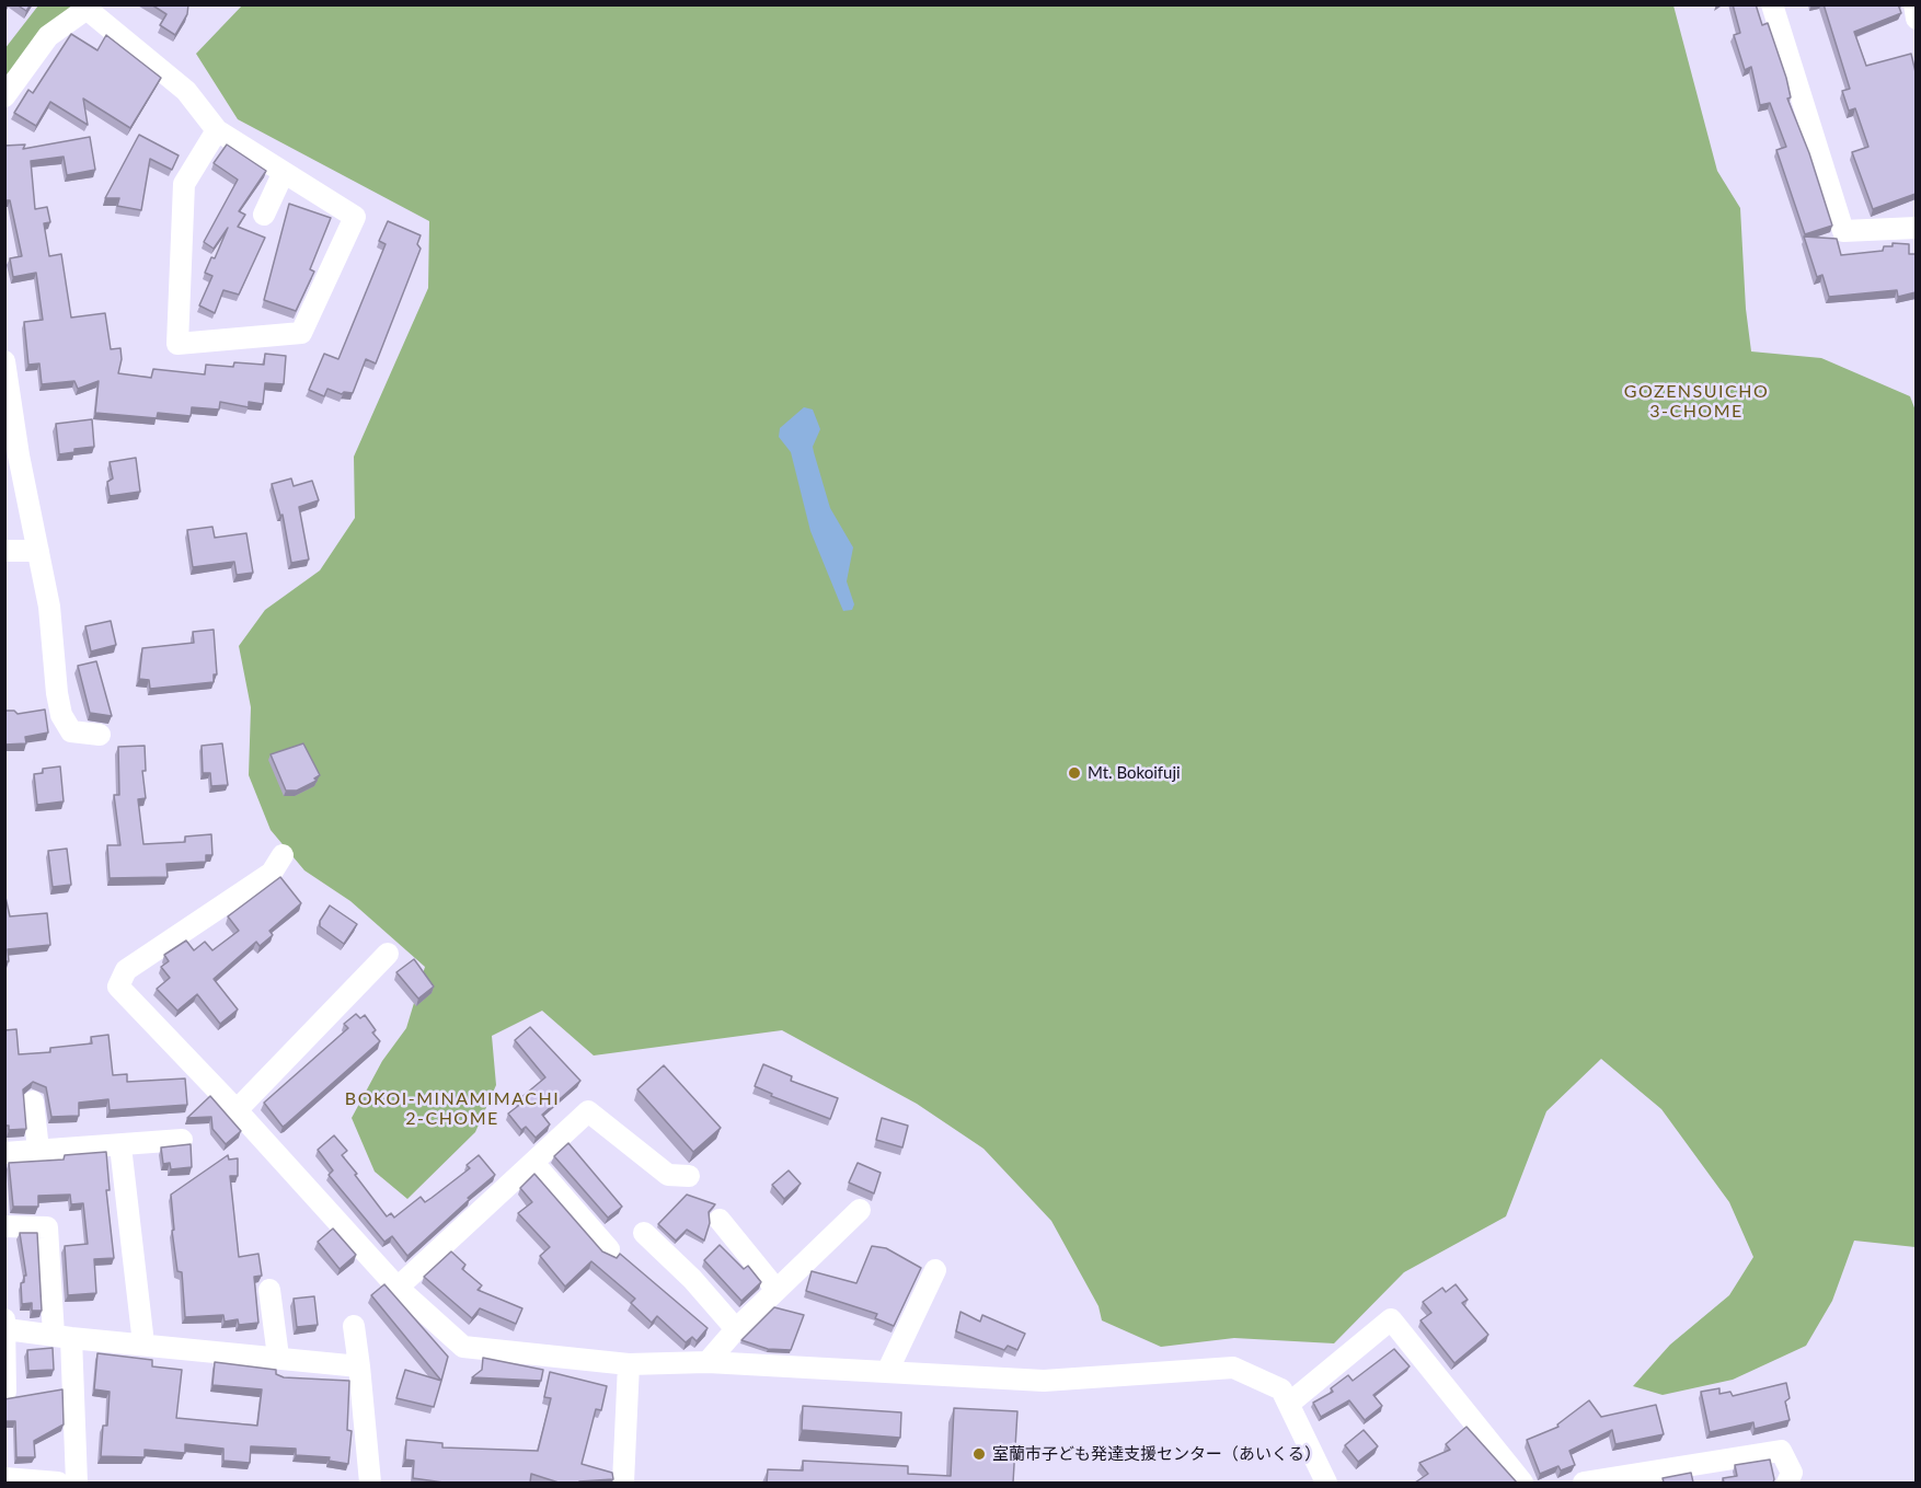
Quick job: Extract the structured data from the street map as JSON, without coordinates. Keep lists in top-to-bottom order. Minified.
{"districts":["GOZENSUICHO 3-CHOME","BOKOI-MINAMIMACHI 2-CHOME"],"places":["Mt. Bokoifuji","室蘭市子ども発達支援センター（あいくる）"]}
